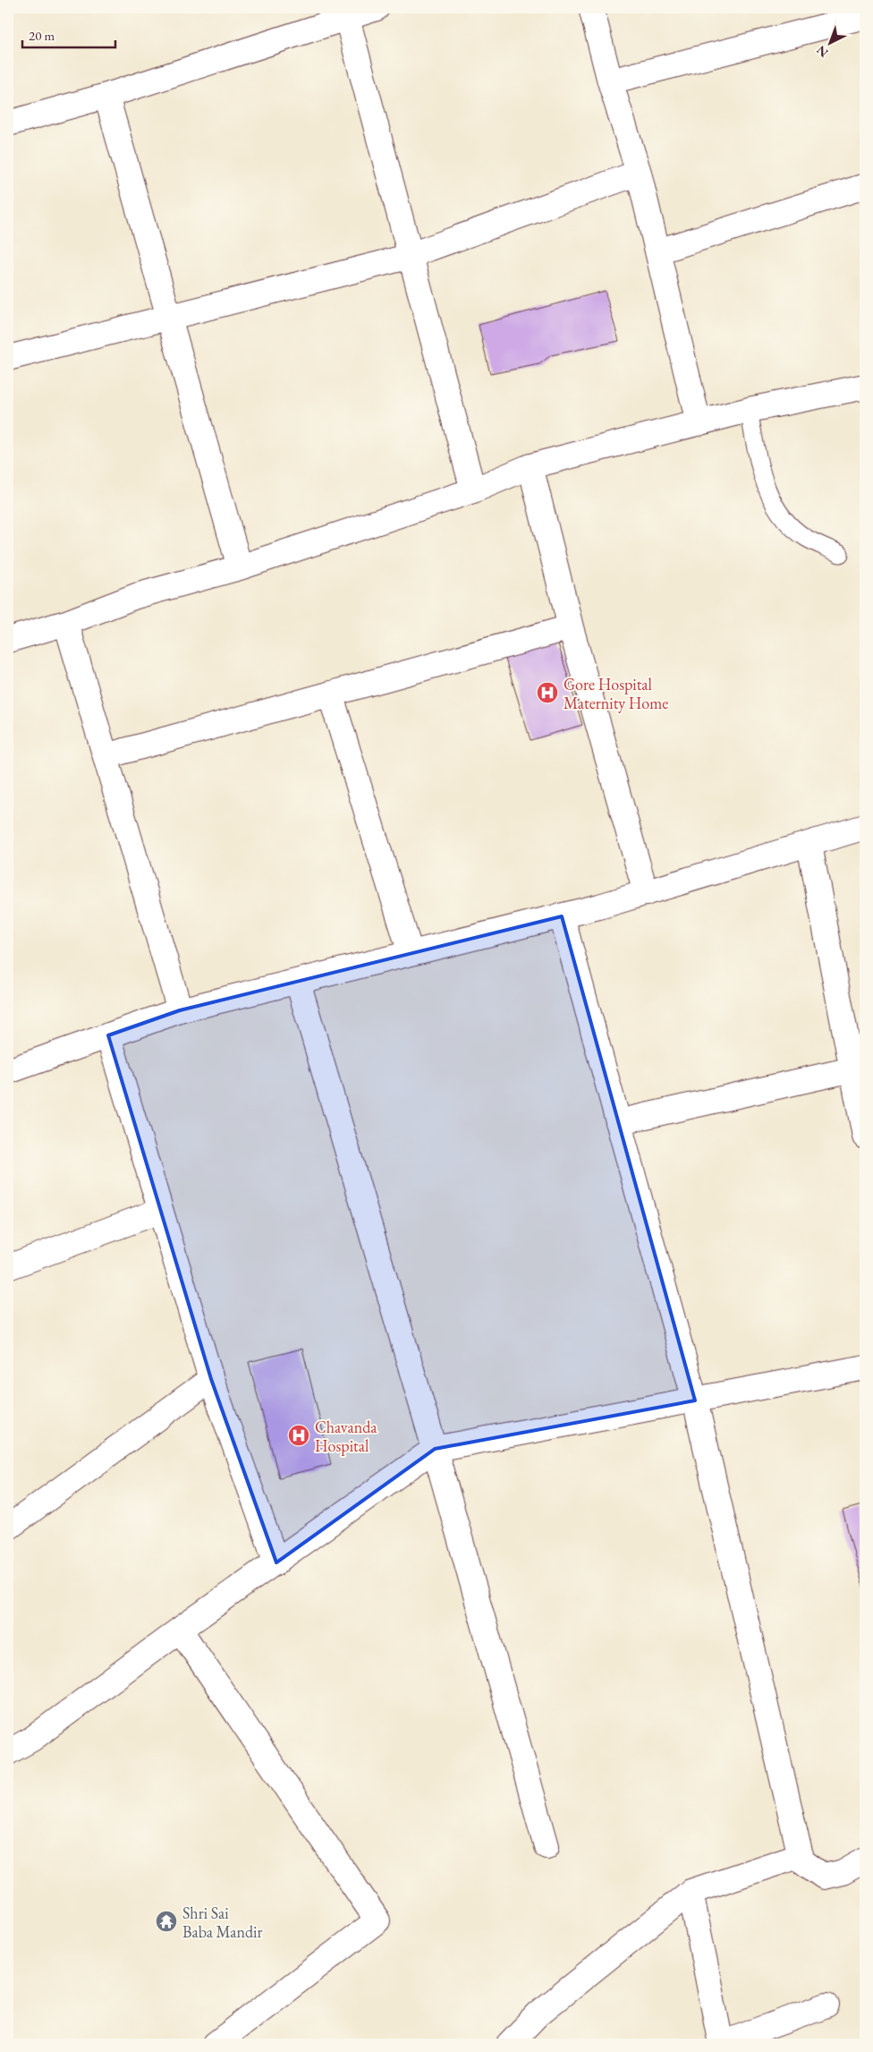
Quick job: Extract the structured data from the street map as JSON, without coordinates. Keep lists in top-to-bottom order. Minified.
{"places":{"hospital":["Gore Hospital Maternity Home","Chavanda Hospital"],"temple":["Shri Sai Baba Mandir"]},"scale_bar":"20 m","north":"bottom left"}
